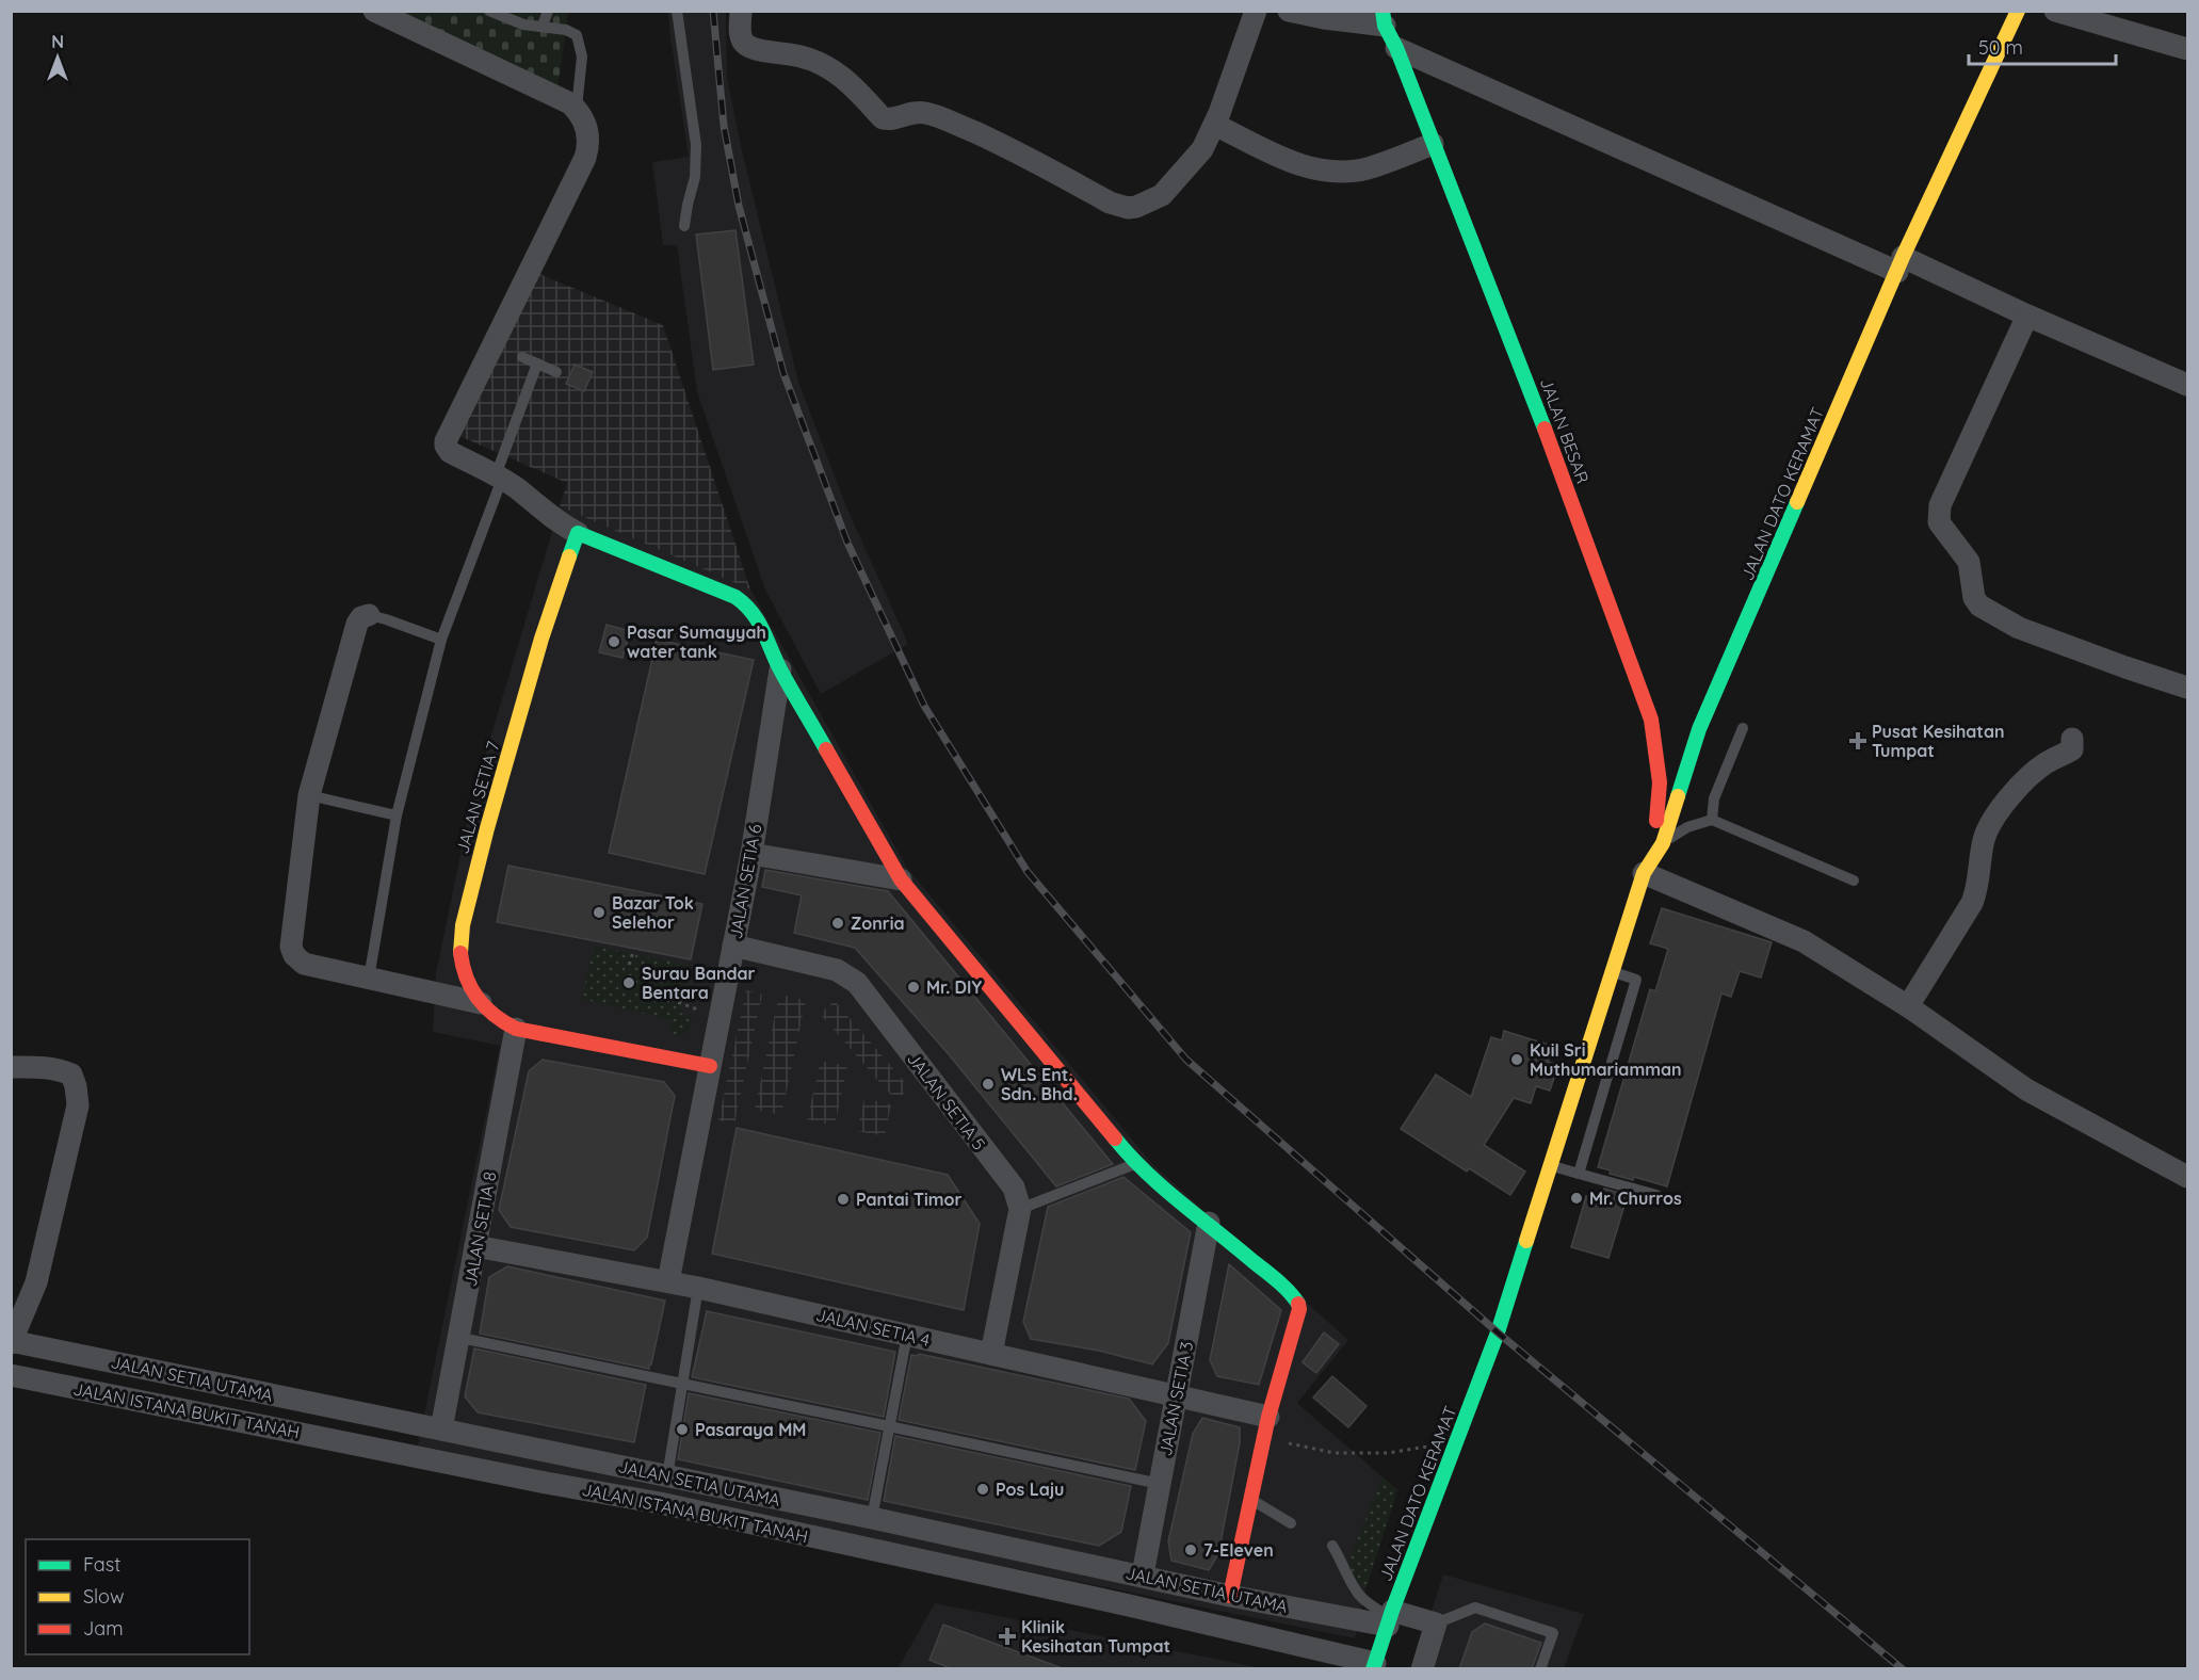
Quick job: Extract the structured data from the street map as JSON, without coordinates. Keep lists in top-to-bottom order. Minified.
{"streets":{"street":["JALAN BESAR","JALAN DATO KERAMAT","JALAN SETIA 7","JALAN SETIA 6","JALAN SETIA 5","JALAN SETIA 8","JALAN SETIA 4","JALAN SETIA UTAMA","JALAN SETIA 3","JALAN ISTANA BUKIT TANAH"]},"crossings":[["JALAN BESAR","JALAN DATO KERAMAT"],["JALAN DATO KERAMAT","JALAN SETIA UTAMA"],["JALAN DATO KERAMAT","JALAN ISTANA BUKIT TANAH"],["JALAN SETIA 7","JALAN SETIA 6"],["JALAN SETIA 7","JALAN SETIA 8"],["JALAN SETIA 6","JALAN SETIA 5"],["JALAN SETIA 6","JALAN SETIA 4"],["JALAN SETIA 8","JALAN SETIA 4"],["JALAN SETIA 8","JALAN SETIA UTAMA"],["JALAN SETIA 4","JALAN SETIA 3"],["JALAN SETIA UTAMA","JALAN SETIA 3"]],"places":{"other":["Pasar Sumayyah water tank","Bazar Tok Selehor","Zonria","Surau Bandar Bentara","Mr. DIY","Kuil Sri Muthumariamman","WLS Ent. Sdn. Bhd.","Mr. Churros","Pantai Timor","Pasaraya MM","Pos Laju","7-Eleven"],"health":["Pusat Kesihatan Tumpat","Klinik Kesihatan Tumpat"]},"legend":["Fast","Slow","Jam"],"scale_bar":"50 m","north":"top"}
